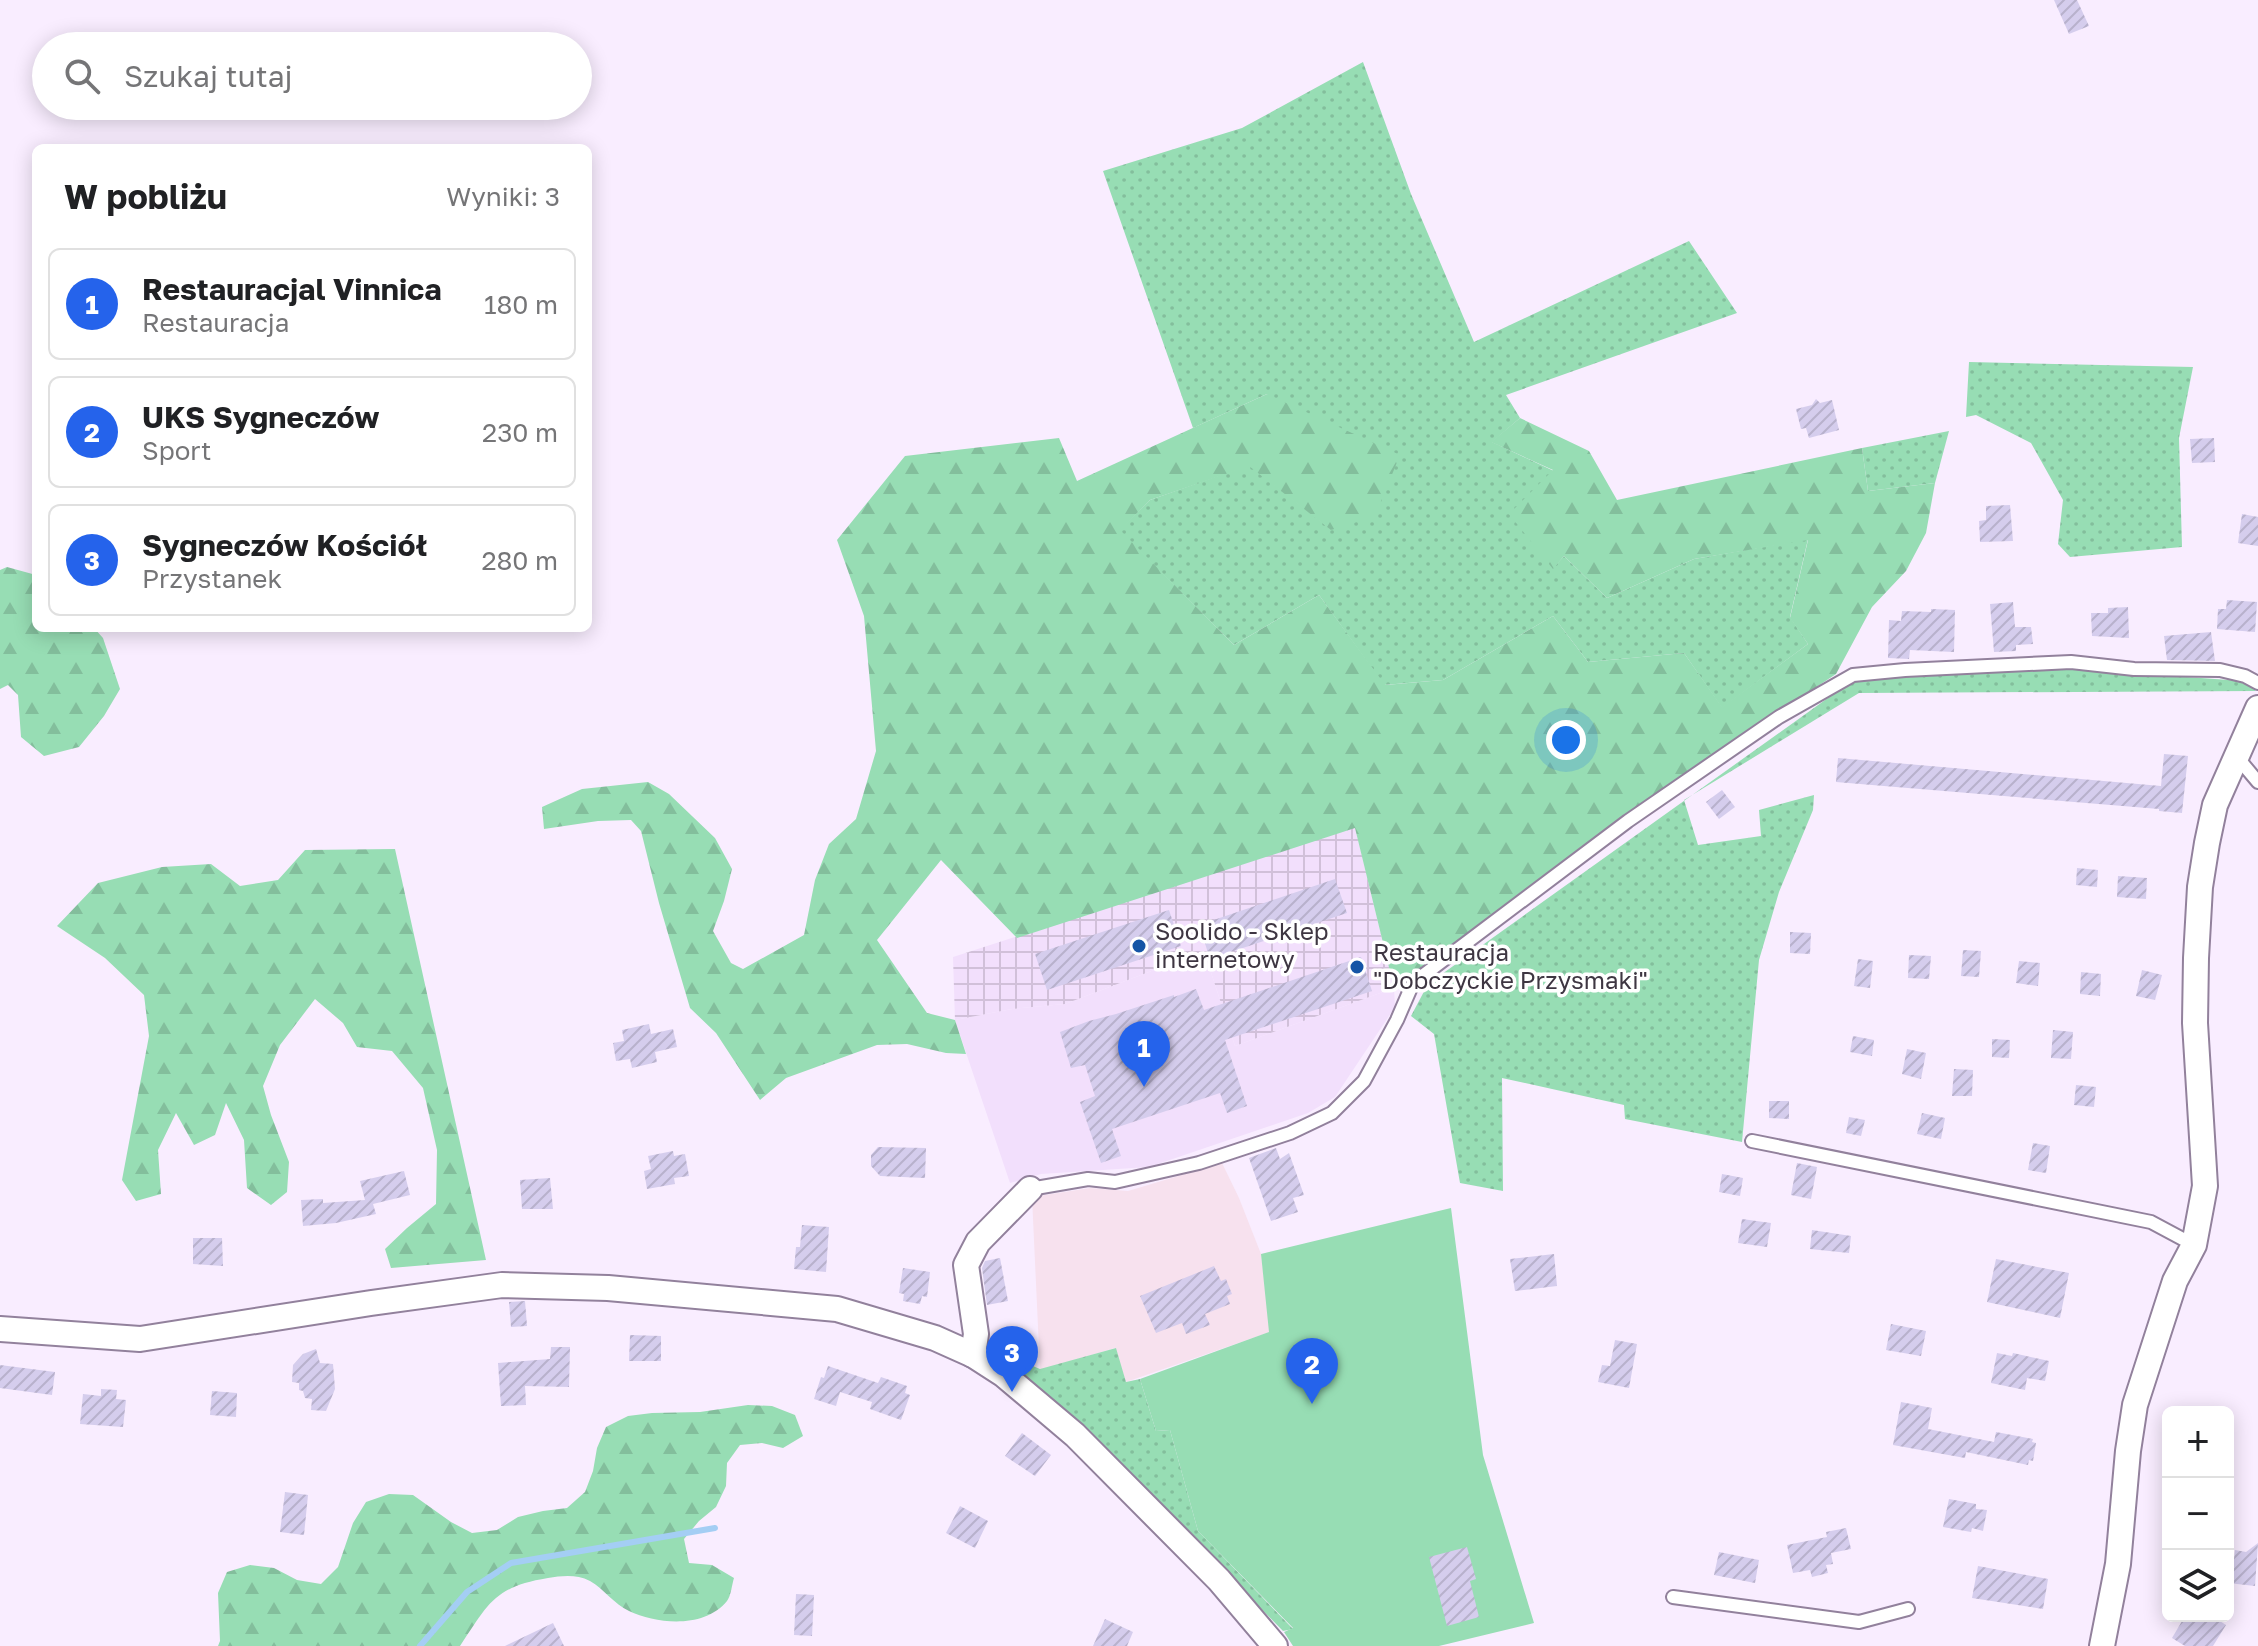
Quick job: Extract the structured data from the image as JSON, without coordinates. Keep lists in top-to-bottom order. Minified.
{"places":["Soolido - Sklep internetowy","Restauracja \"Dobczyckie Przysmaki\""],"page":{"search":"Szukaj tutaj","heading":["W pobliżu","Wyniki: 3"],"list":[{"mark":"1","name":"Restauracjal Vinnica","note":"Restauracja","value":"180 m"},{"mark":"2","name":"UKS Sygneczów","note":"Sport","value":"230 m"},{"mark":"3","name":"Sygneczów Kościół","note":"Przystanek","value":"280 m"}],"pins":["1","3","2"],"map_buttons":["+","−"]}}
